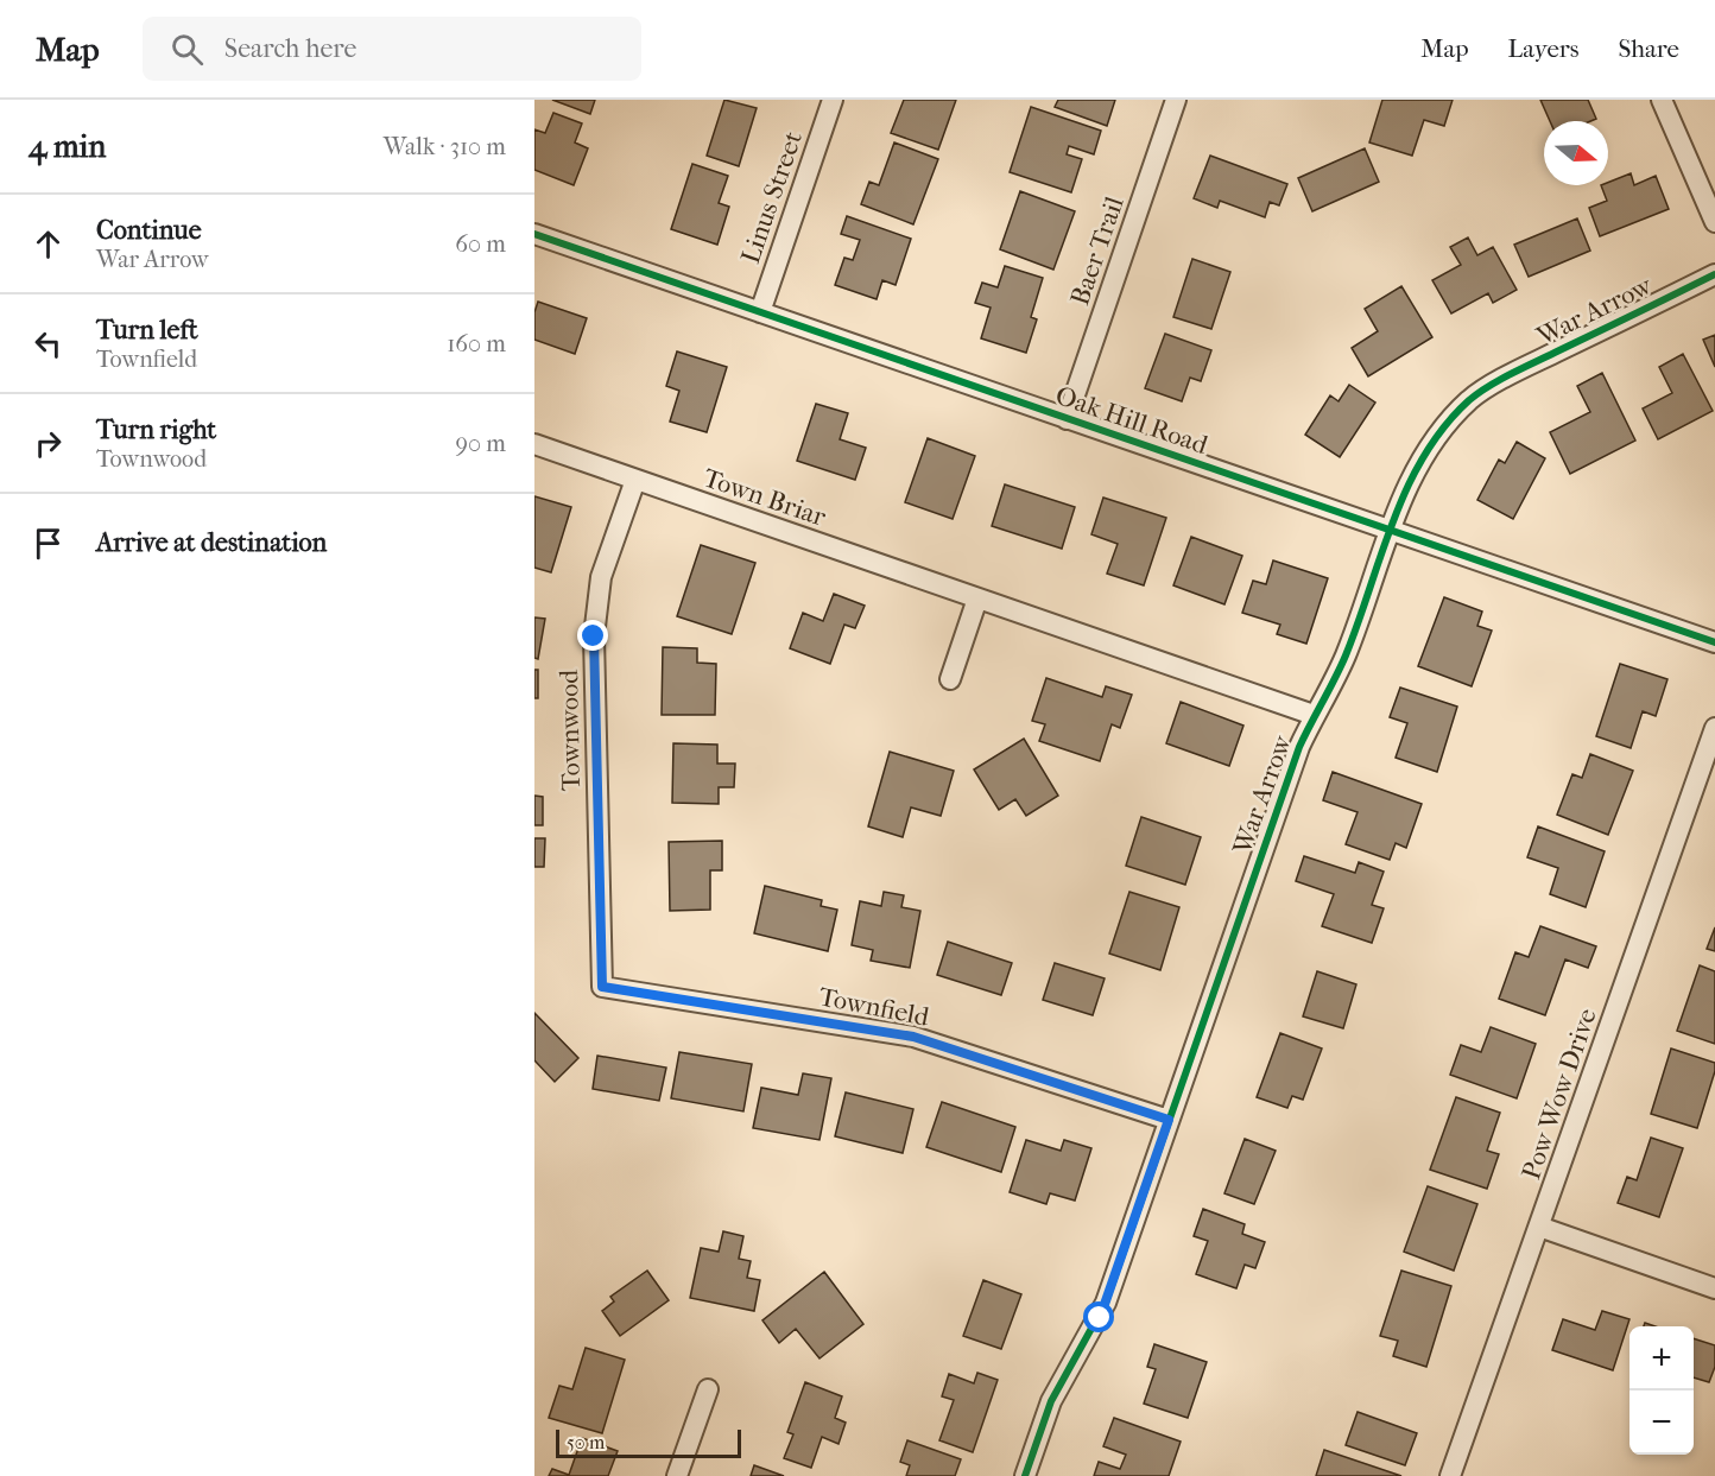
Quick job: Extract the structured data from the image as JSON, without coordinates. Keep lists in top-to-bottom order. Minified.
{"streets":{"street":["Linus Street","Baer Trail","War Arrow","Oak Hill Road","Town Briar","Townwood","Townfield","Pow Wow Drive"]},"crossings":[["Linus Street","Oak Hill Road"],["Baer Trail","Oak Hill Road"],["War Arrow","Oak Hill Road"],["War Arrow","Town Briar"],["War Arrow","Townfield"],["Town Briar","Townwood"],["Townwood","Townfield"]],"scale_bar":"50 m","north":"right","page":{"header":"Map","search":"Search here","nav":["Map","Layers","Share"],"heading":["4 min","Walk · 310 m"],"list":[["Continue","War Arrow","60 m"],["Turn left","Townfield","160 m"],["Turn right","Townwood","90 m"],"Arrive at destination"],"map_buttons":["+","−"],"scale":"50 m"}}
